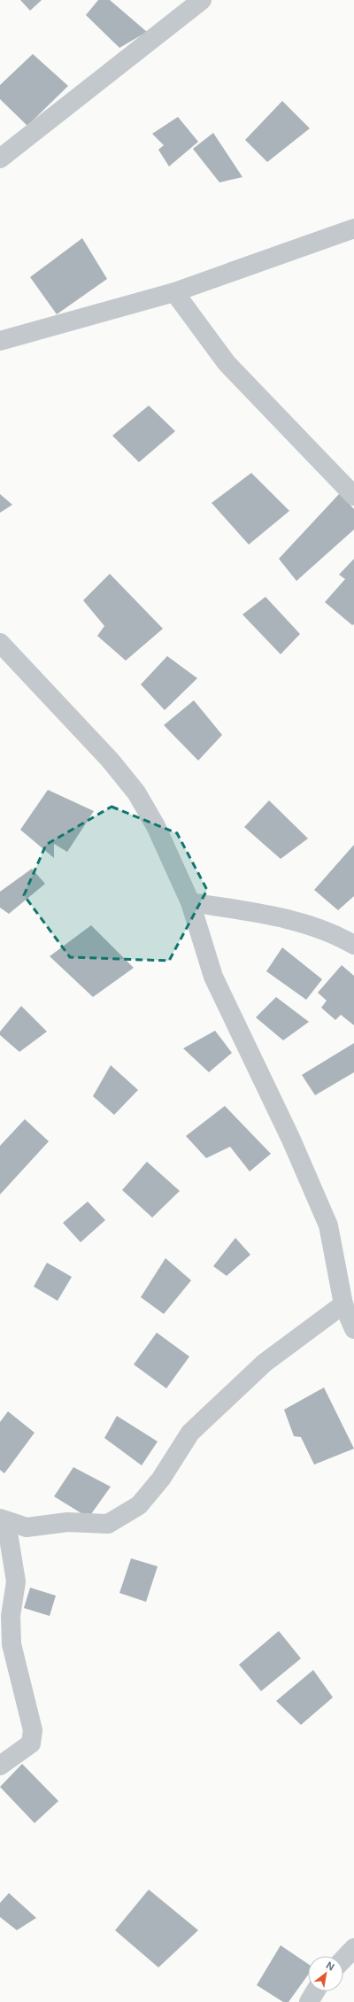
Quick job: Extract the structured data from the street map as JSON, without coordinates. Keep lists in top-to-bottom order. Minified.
{"north":"top right"}
